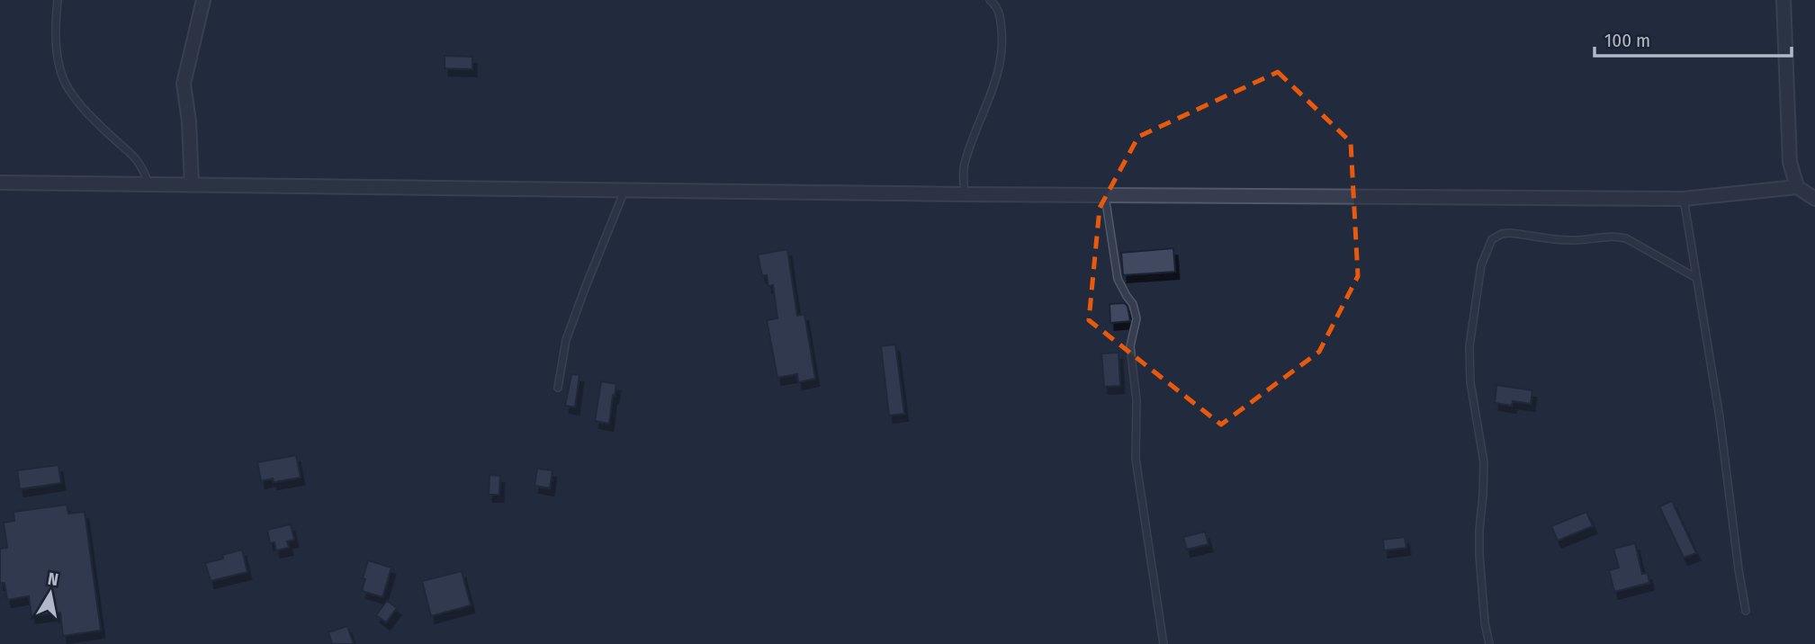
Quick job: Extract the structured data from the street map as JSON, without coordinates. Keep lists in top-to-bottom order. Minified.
{"scale_bar":"100 m","north":"top"}
